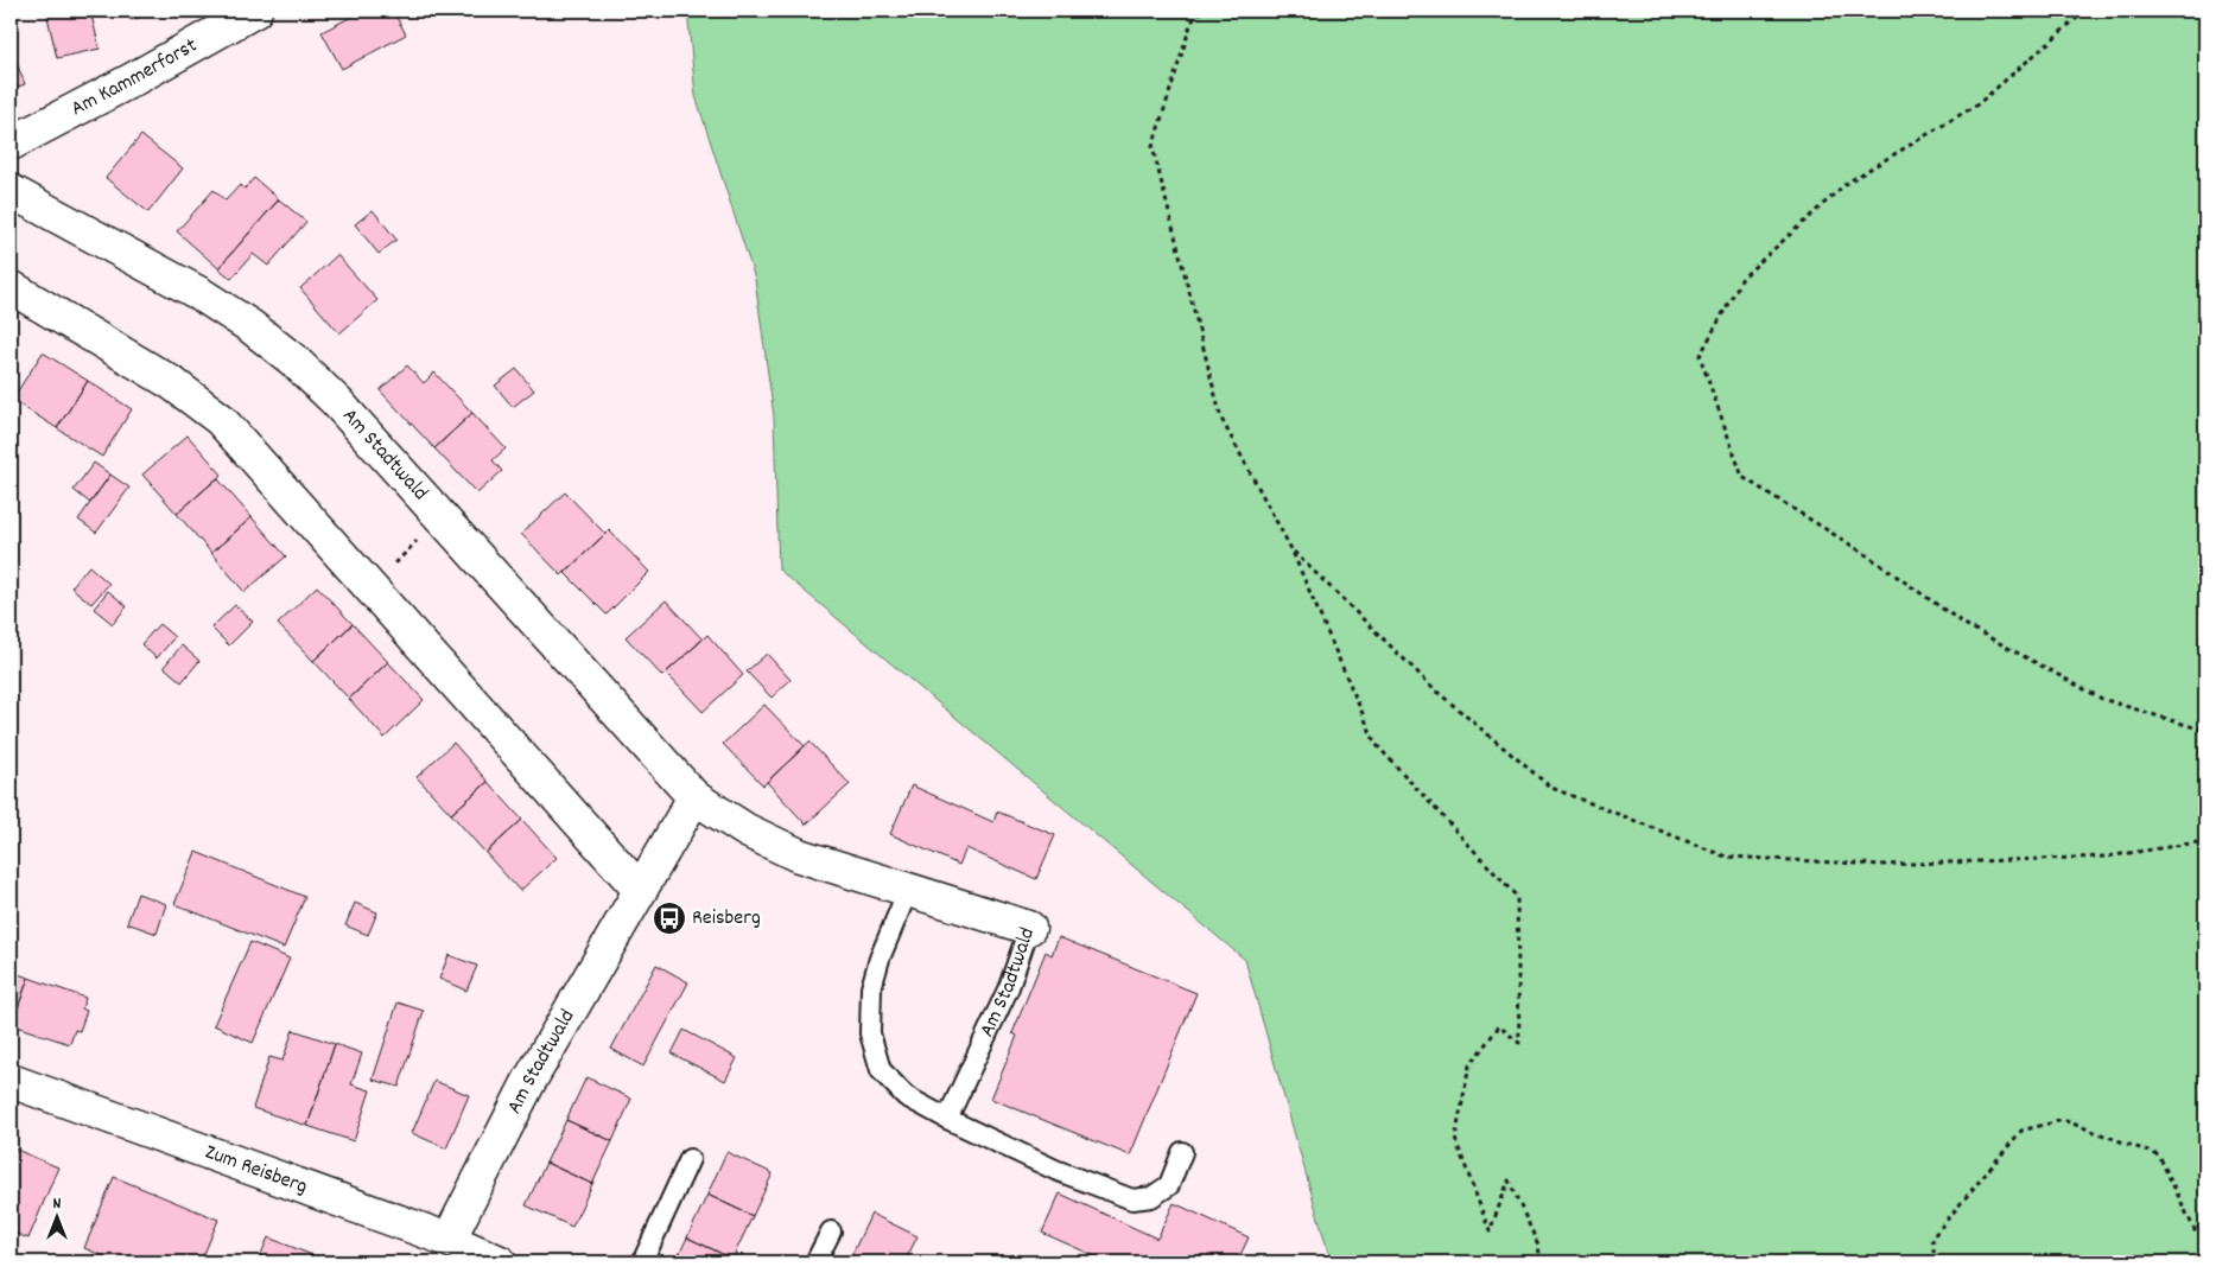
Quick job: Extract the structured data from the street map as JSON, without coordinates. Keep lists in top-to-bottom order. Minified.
{"streets":{"street":["Am Kammerforst","Am Stadtwald","Zum Reisberg"]},"crossings":[["Am Stadtwald","Zum Reisberg"]],"places":{"bus stop":["Reisberg"]},"north":"top"}
